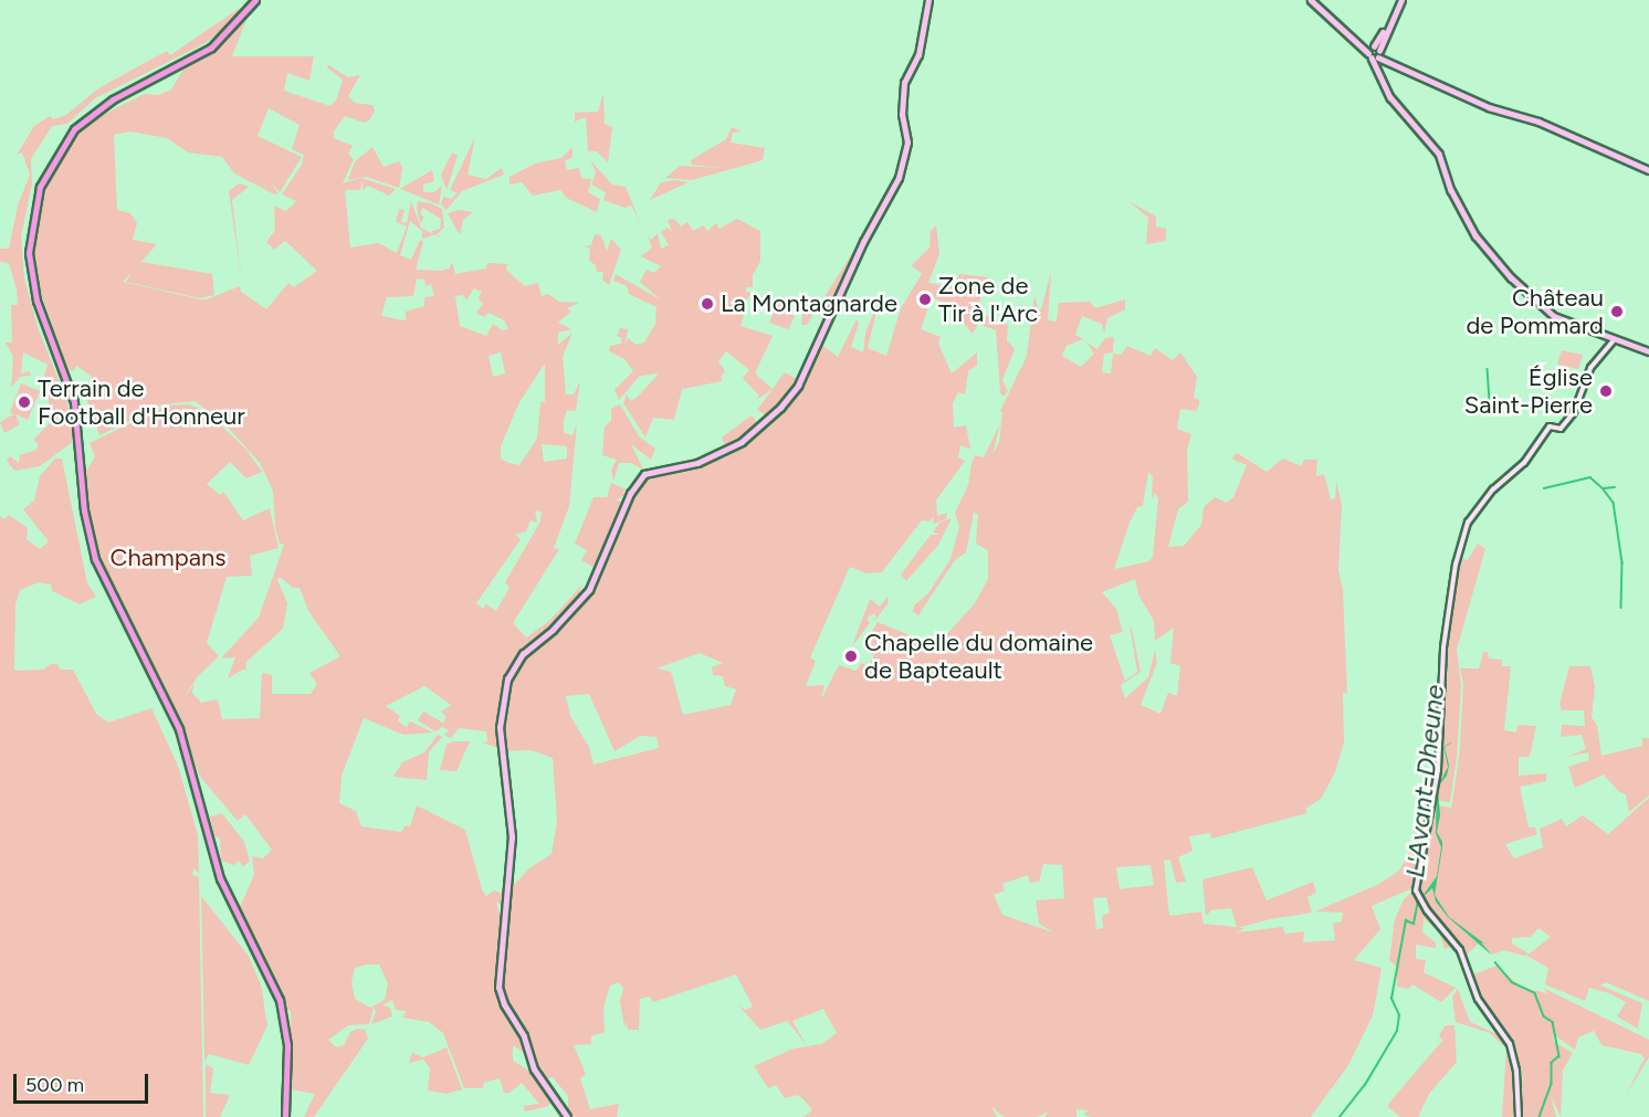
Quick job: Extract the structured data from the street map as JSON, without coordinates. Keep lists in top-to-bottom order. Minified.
{"water":["L'Avant-Dheune"],"parks":["Champans"],"places":["Zone de Tir à l'Arc","La Montagnarde","Château de Pommard","Église Saint-Pierre","Terrain de Football d'Honneur","Chapelle du domaine de Bapteault"],"scale_bar":"500 m"}
